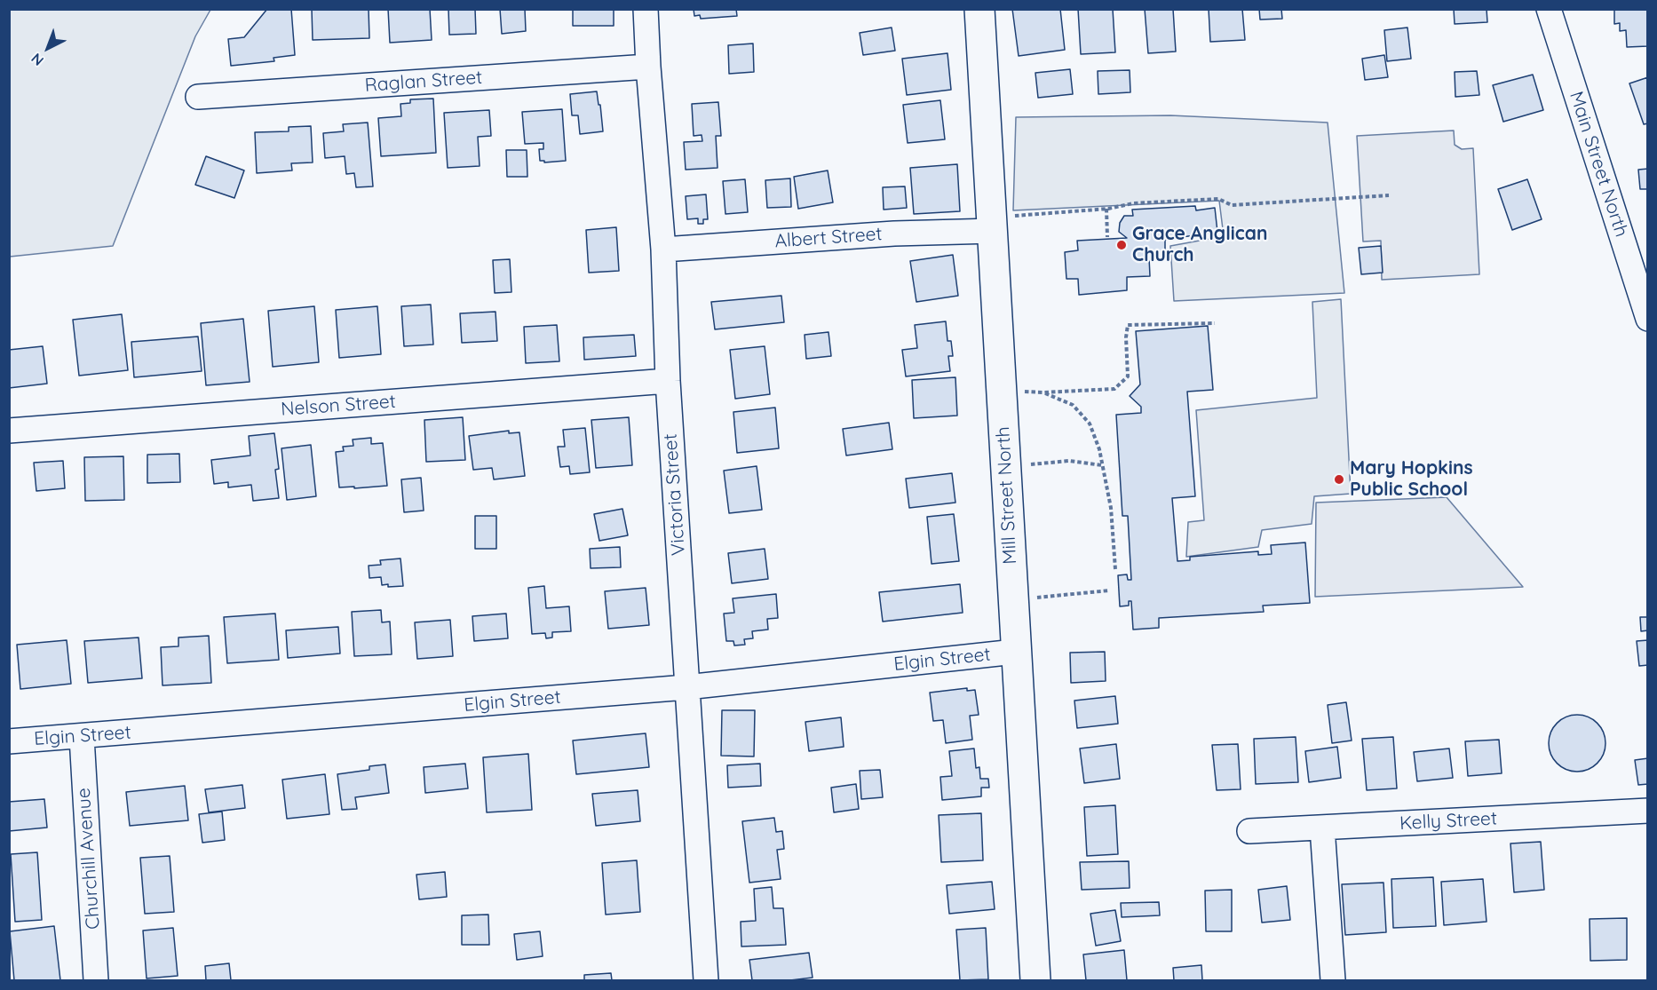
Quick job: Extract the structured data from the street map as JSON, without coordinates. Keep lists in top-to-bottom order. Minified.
{"streets":{"main road":["Mill Street North"],"street":["Raglan Street","Main Street North","Albert Street","Nelson Street","Victoria Street","Elgin Street","Kelly Street","Churchill Avenue"]},"crossings":[["Raglan Street","Victoria Street"],["Albert Street","Victoria Street"],["Albert Street","Mill Street North"],["Nelson Street","Victoria Street"],["Victoria Street","Elgin Street"],["Mill Street North","Elgin Street"],["Elgin Street","Churchill Avenue"]],"places":["Grace Anglican Church","Mary Hopkins Public School"],"north":"bottom left"}
